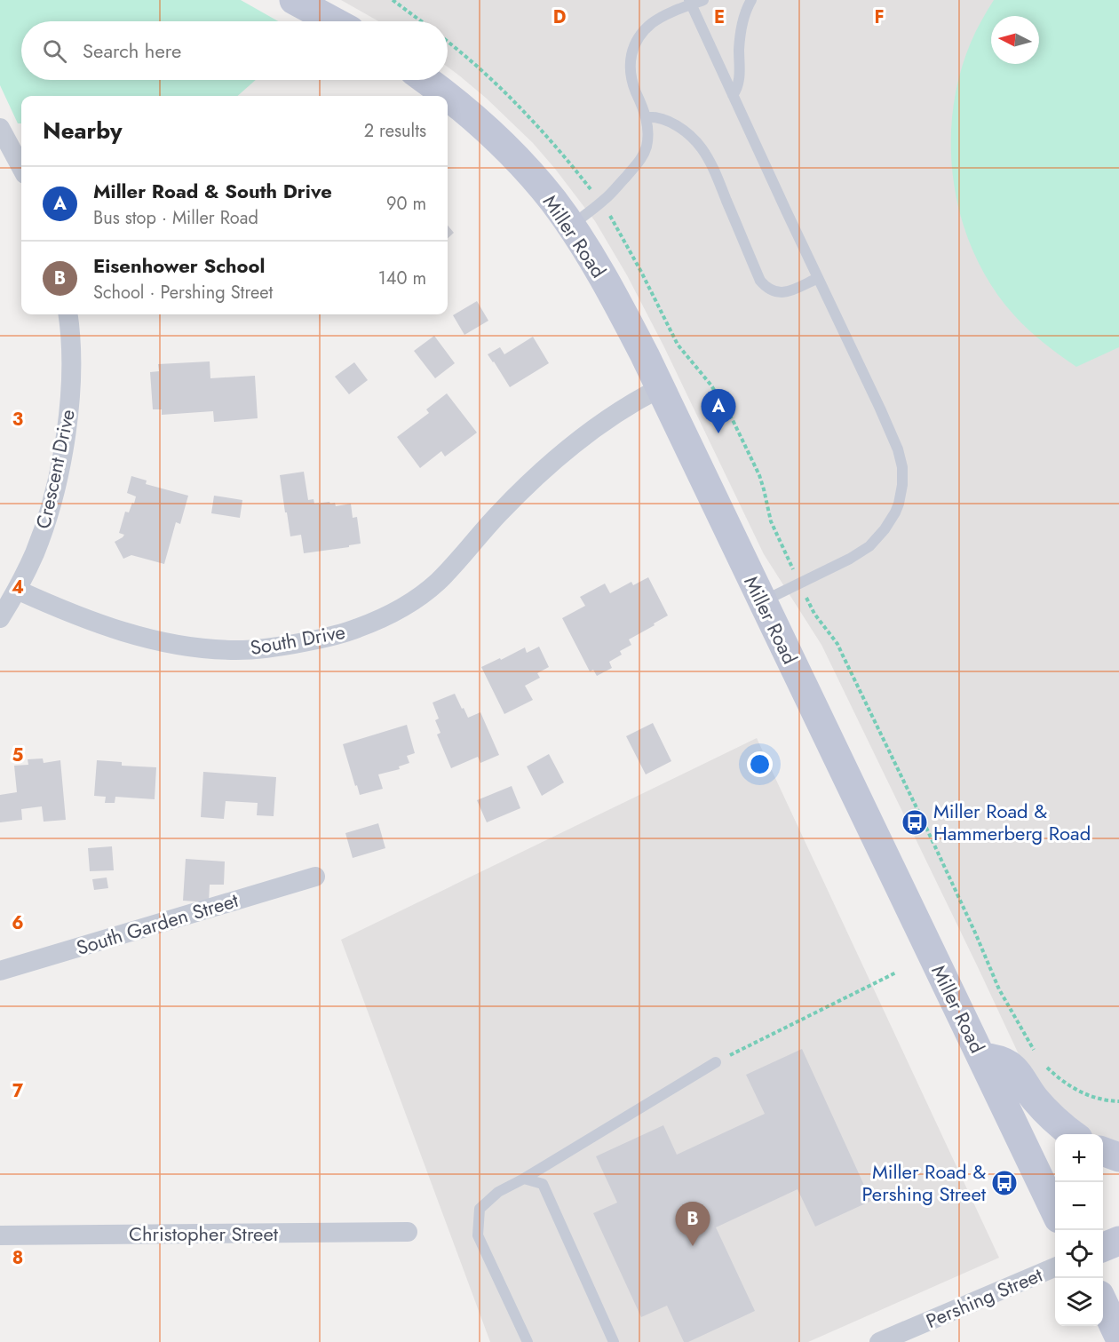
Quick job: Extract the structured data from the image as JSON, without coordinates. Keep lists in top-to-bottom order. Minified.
{"streets":{"main road":["Miller Road"],"street":["Crescent Drive","South Drive","South Garden Street","Christopher Street","Pershing Street"]},"crossings":[["Miller Road","South Drive"],["Crescent Drive","South Drive"]],"places":{"bus stop":["Miller Road & Hammerberg Road","Miller Road & Pershing Street"]},"north":"left","page":{"search":"Search here","heading":["Nearby","2 results"],"list":[{"mark":"A","name":"Miller Road & South Drive","note":"Bus stop · Miller Road","value":"90 m"},{"mark":"B","name":"Eisenhower School","note":"School · Pershing Street","value":"140 m"}],"pins":["A","B"],"map_buttons":["+","−"]},"grid":{"columns":["D","E","F"],"rows":["3","4","5","6","7","8"]}}
